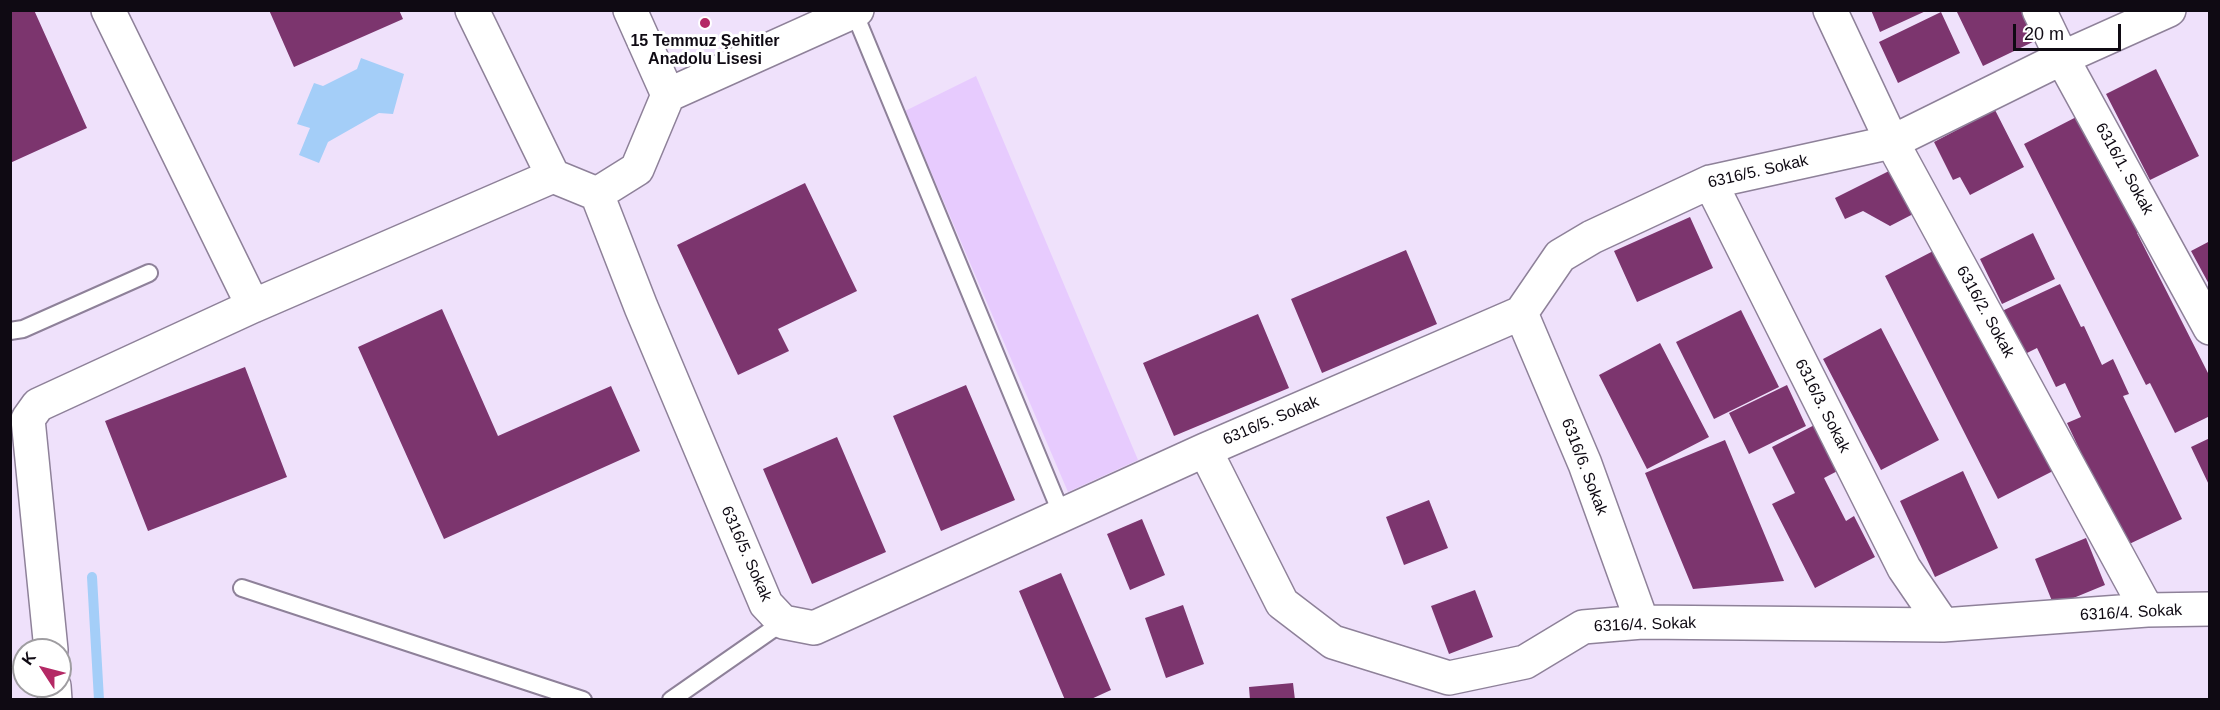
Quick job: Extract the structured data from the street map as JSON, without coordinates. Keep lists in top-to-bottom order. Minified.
{"streets":{"street":["6316/1. Sokak","6316/5. Sokak","6316/2. Sokak","6316/3. Sokak","6316/6. Sokak","6316/4. Sokak"]},"crossings":[["6316/1. Sokak","6316/5. Sokak"],["6316/5. Sokak","6316/2. Sokak"],["6316/5. Sokak","6316/3. Sokak"],["6316/5. Sokak","6316/6. Sokak"],["6316/5. Sokak","6316/4. Sokak"],["6316/2. Sokak","6316/4. Sokak"],["6316/3. Sokak","6316/4. Sokak"],["6316/6. Sokak","6316/4. Sokak"]],"places":["15 Temmuz Şehitler Anadolu Lisesi"],"scale_bar":"20 m","north":"top left"}
